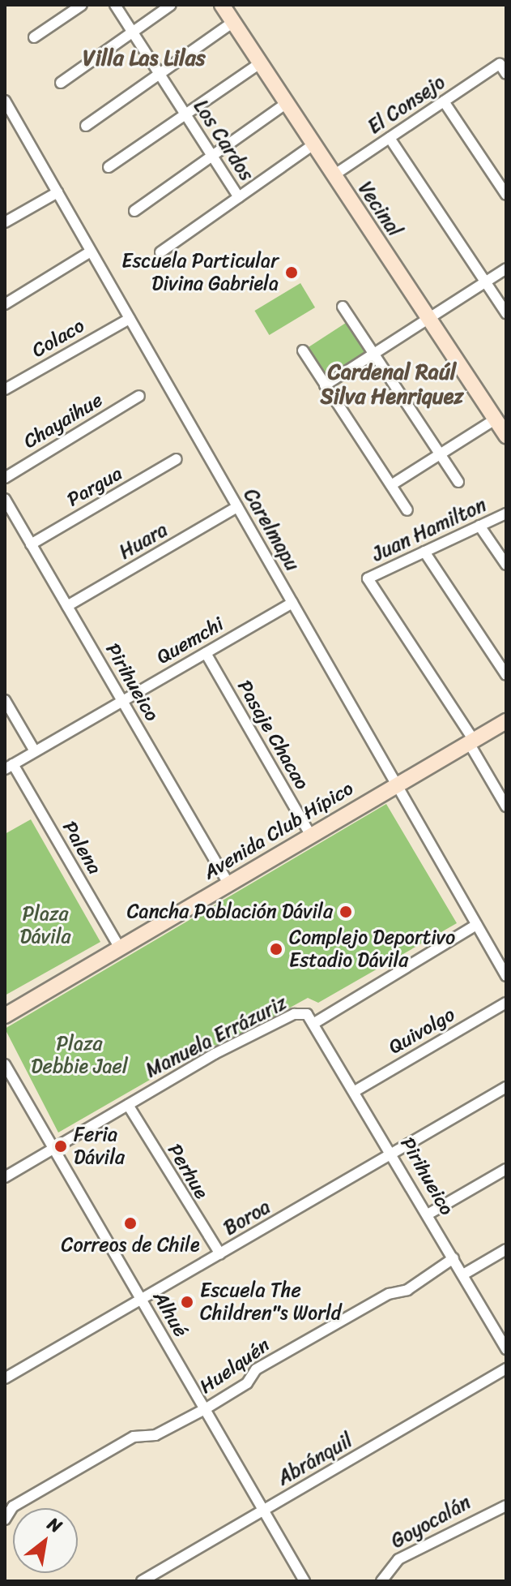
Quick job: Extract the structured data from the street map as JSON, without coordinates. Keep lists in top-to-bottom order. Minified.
{"streets":{"street":["El Consejo","Los Cardos","Vecinal","Colaco","Chayaihue","Pargua","Carelmapu","Juan Hamilton","Huara","Quemchi","Pirihueico","Pasaje Chacao","Avenida Club Hípico","Palena","Quivolgo","Manuela Errázuriz","Perhue","Boroa","Alhué","Huelquén","Abránquil","Goyocalán"]},"crossings":[["El Consejo","Vecinal"],["Colaco","Carelmapu"],["Pargua","Pirihueico"],["Carelmapu","Huara"],["Carelmapu","Quemchi"],["Carelmapu","Avenida Club Hípico"],["Carelmapu","Manuela Errázuriz"],["Juan Hamilton","Avenida Club Hípico"],["Huara","Pirihueico"],["Quemchi","Pirihueico"],["Quemchi","Pasaje Chacao"],["Quemchi","Palena"],["Pirihueico","Avenida Club Hípico"],["Pirihueico","Quivolgo"],["Pirihueico","Manuela Errázuriz"],["Pirihueico","Boroa"],["Pirihueico","Huelquén"],["Pasaje Chacao","Avenida Club Hípico"],["Avenida Club Hípico","Palena"],["Manuela Errázuriz","Perhue"],["Manuela Errázuriz","Alhué"],["Perhue","Boroa"],["Boroa","Alhué"],["Alhué","Huelquén"],["Alhué","Abránquil"]],"districts":["Villa Las Lilas","Cardenal Raúl Silva Henriquez"],"parks":["Plaza Dávila","Plaza Debbie Jael"],"places":["Escuela Particular Divina Gabriela","Cancha Población Dávila","Complejo Deportivo Estadio Dávila","Feria Dávila","Correos de Chile","Escuela The Children\"s World"],"north":"top right"}
